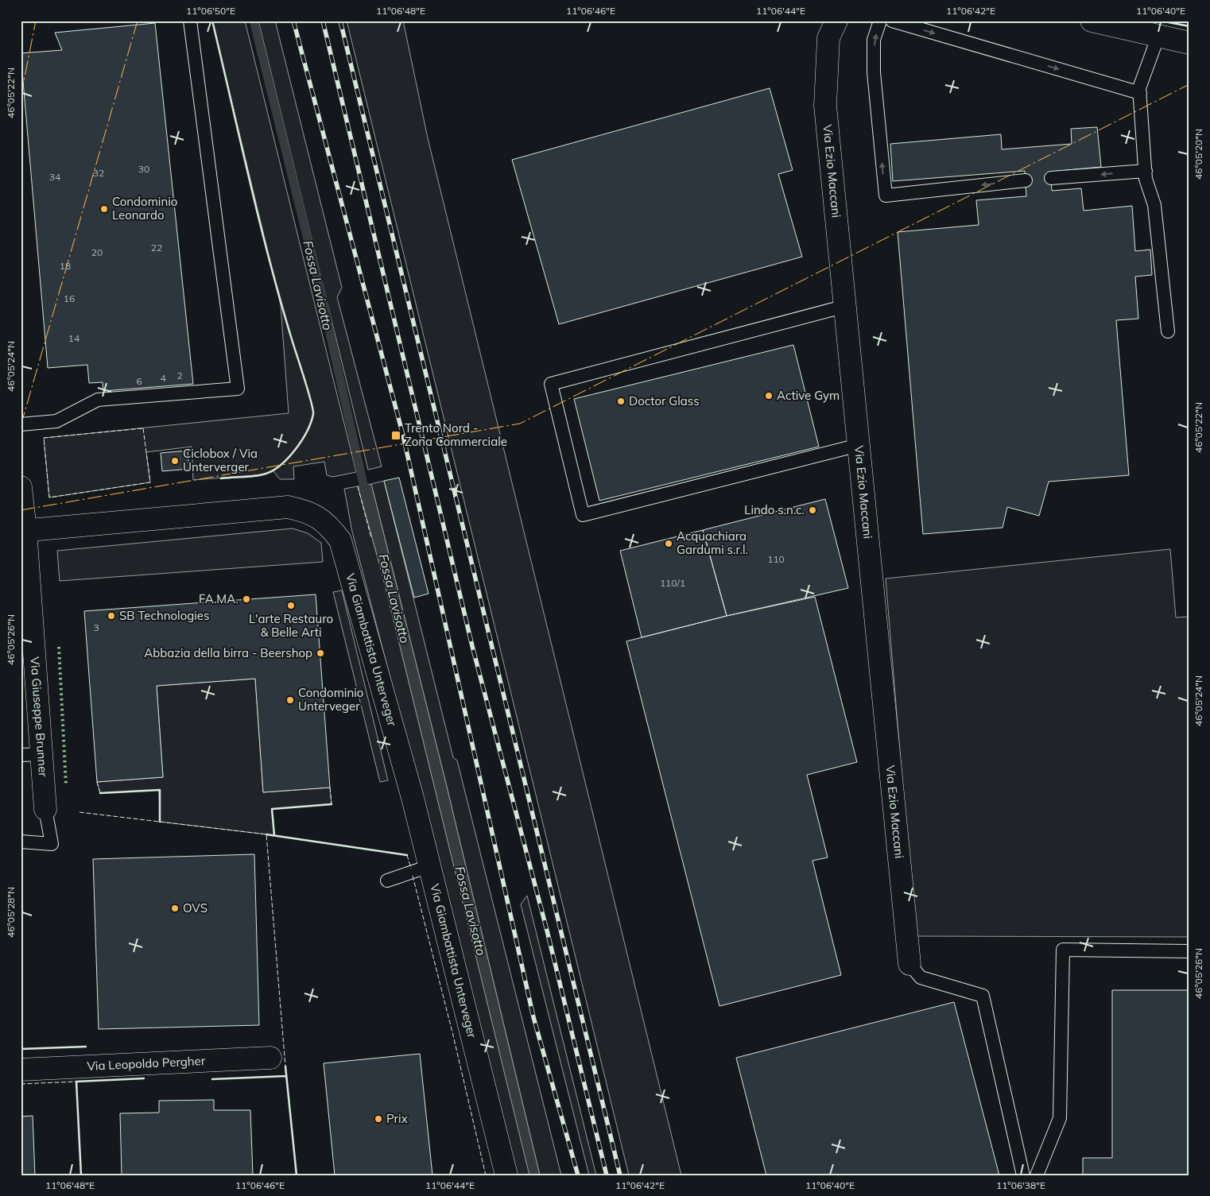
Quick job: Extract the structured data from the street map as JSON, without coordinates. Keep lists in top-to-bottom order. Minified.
{"streets":{"street":["Via Ezio Maccani","Via Giambattista Unterveger","Via Giuseppe Brunner","Via Leopoldo Pergher"]},"crossings":[["Via Giambattista Unterveger","Via Giuseppe Brunner"]],"water":["Fossa Lavisotto"],"places":{"other":["Condominio Leonardo","Active Gym","Doctor Glass","Ciclobox / Via Unterverger","Lindo s.n.c.","Acquachiara Gardumi s.r.l.","FA.MA.","L'arte Restauro & Belle Arti","SB Technologies","Abbazia della birra - Beershop","Condominio Unterveger","OVS","Prix"],"transit":["Trento Nord - Zona Commerciale"]},"house_numbers":["30","32","34","22","20","18","16","14","2","4","6","110","110/1","3"],"coordinates":["11°06'50\"E","11°06'48\"E","11°06'46\"E","11°06'44\"E","11°06'42\"E","11°06'40\"E","46°05'22\"N","46°05'20\"N","46°05'24\"N","46°05'26\"N","46°05'28\"N","11°06'38\"E"]}
